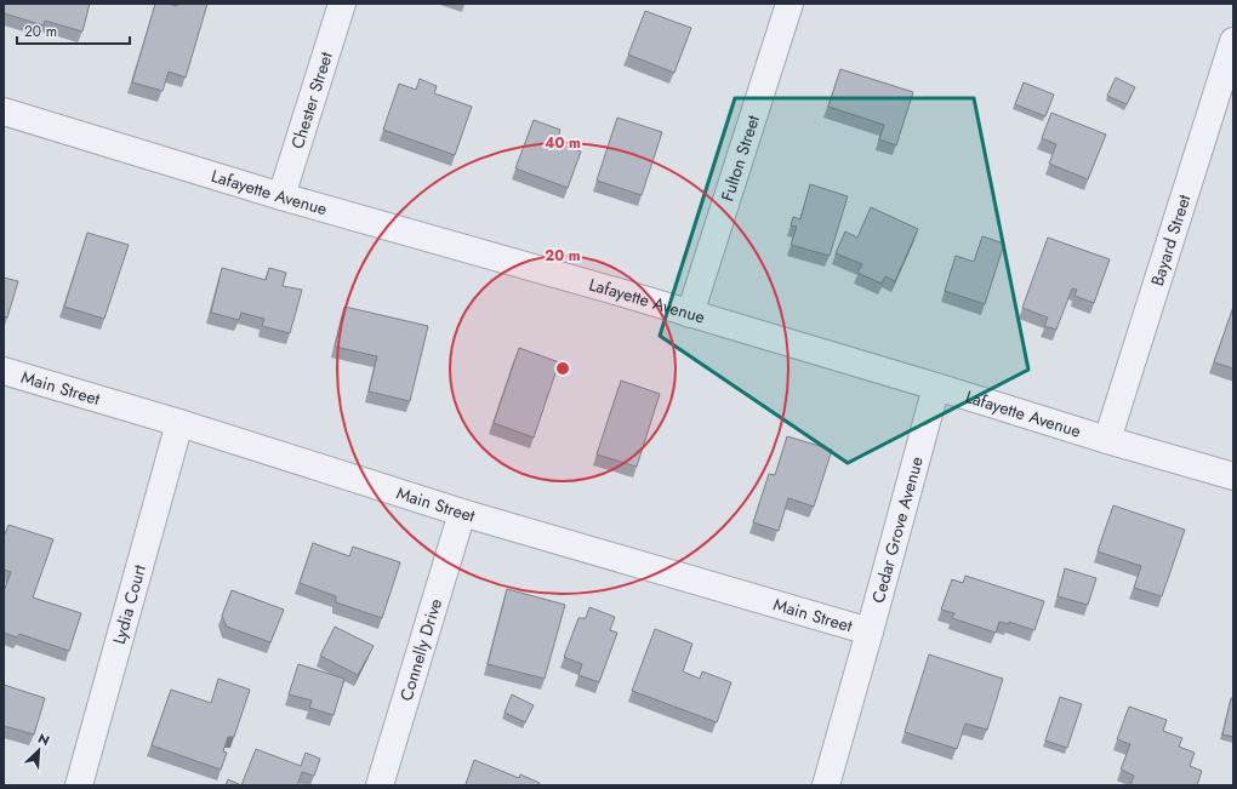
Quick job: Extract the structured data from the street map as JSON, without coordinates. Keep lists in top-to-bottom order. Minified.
{"streets":{"street":["Chester Street","Fulton Street","Lafayette Avenue","Bayard Street","Main Street","Cedar Grove Avenue","Lydia Court","Connelly Drive"]},"crossings":[["Chester Street","Lafayette Avenue"],["Fulton Street","Lafayette Avenue"],["Lafayette Avenue","Bayard Street"],["Lafayette Avenue","Cedar Grove Avenue"],["Main Street","Cedar Grove Avenue"],["Main Street","Lydia Court"],["Main Street","Connelly Drive"]],"scale_bar":"20 m","north":"top right","rings":["40 m","20 m"]}
